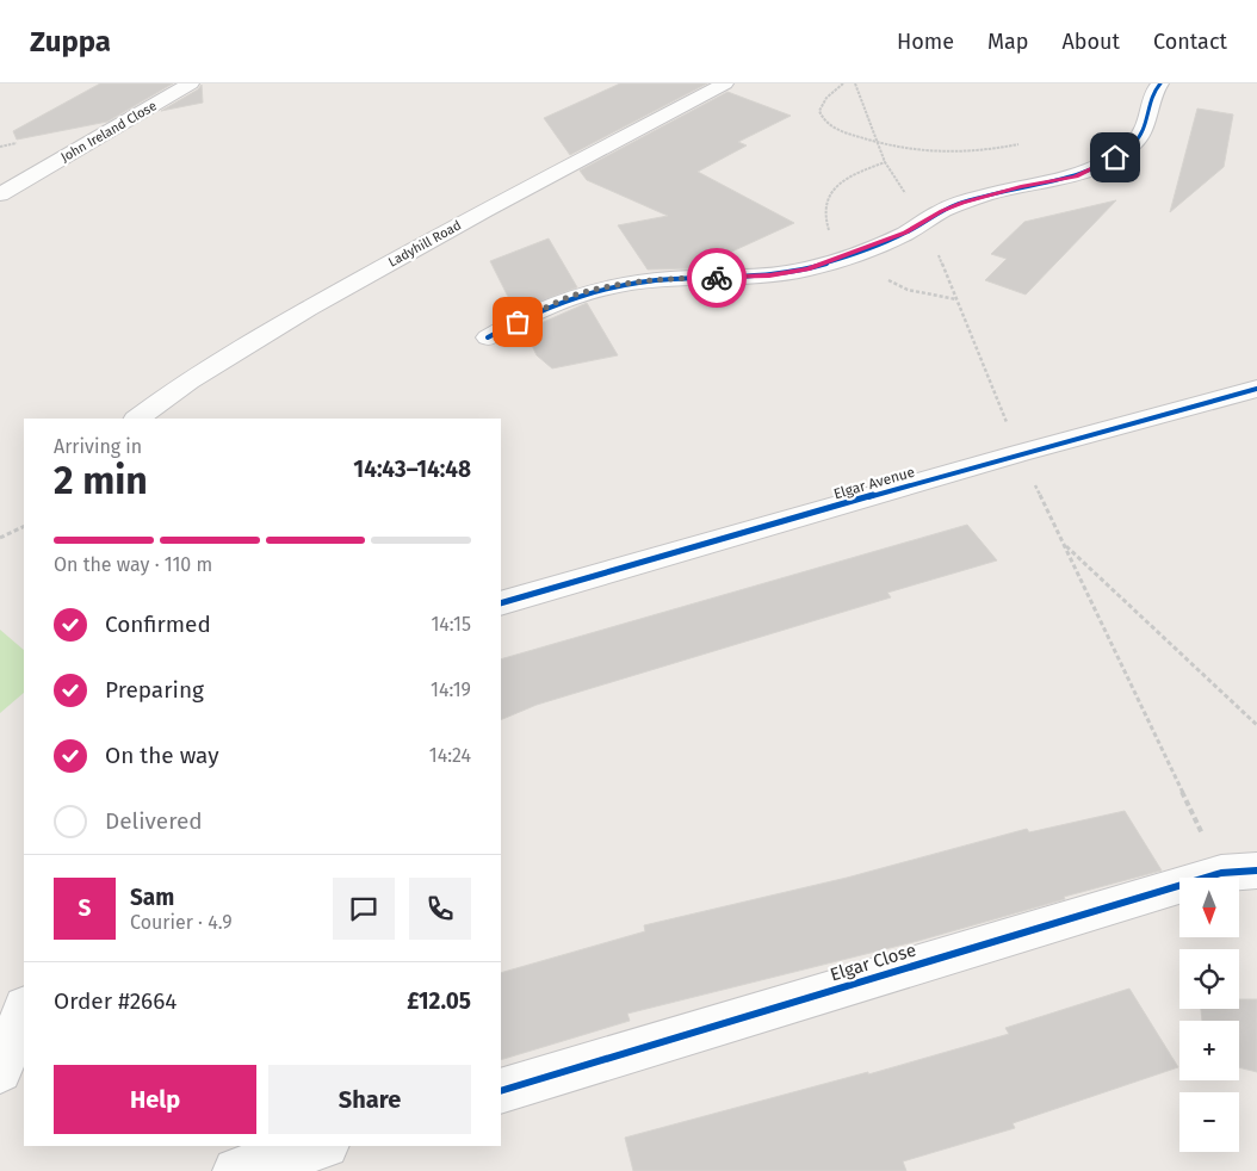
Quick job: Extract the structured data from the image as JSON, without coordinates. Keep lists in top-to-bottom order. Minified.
{"streets":{"street":["John Ireland Close","Ladyhill Road","Elgar Avenue","Elgar Close"]},"north":"bottom","page":{"header":"Zuppa","nav":["Home","Map","About","Contact"],"heading":["2 min","Arriving in","14:43–14:48"],"panel":["Sam","Courier · 4.9","Order #2664","£12.05"],"bar":"On the way · 110 m","list":[["Confirmed","14:15"],["Preparing","14:19"],["On the way","14:24"],"Delivered"],"map_buttons":["+","−"],"round":"S","buttons":["Help","Share"]}}
